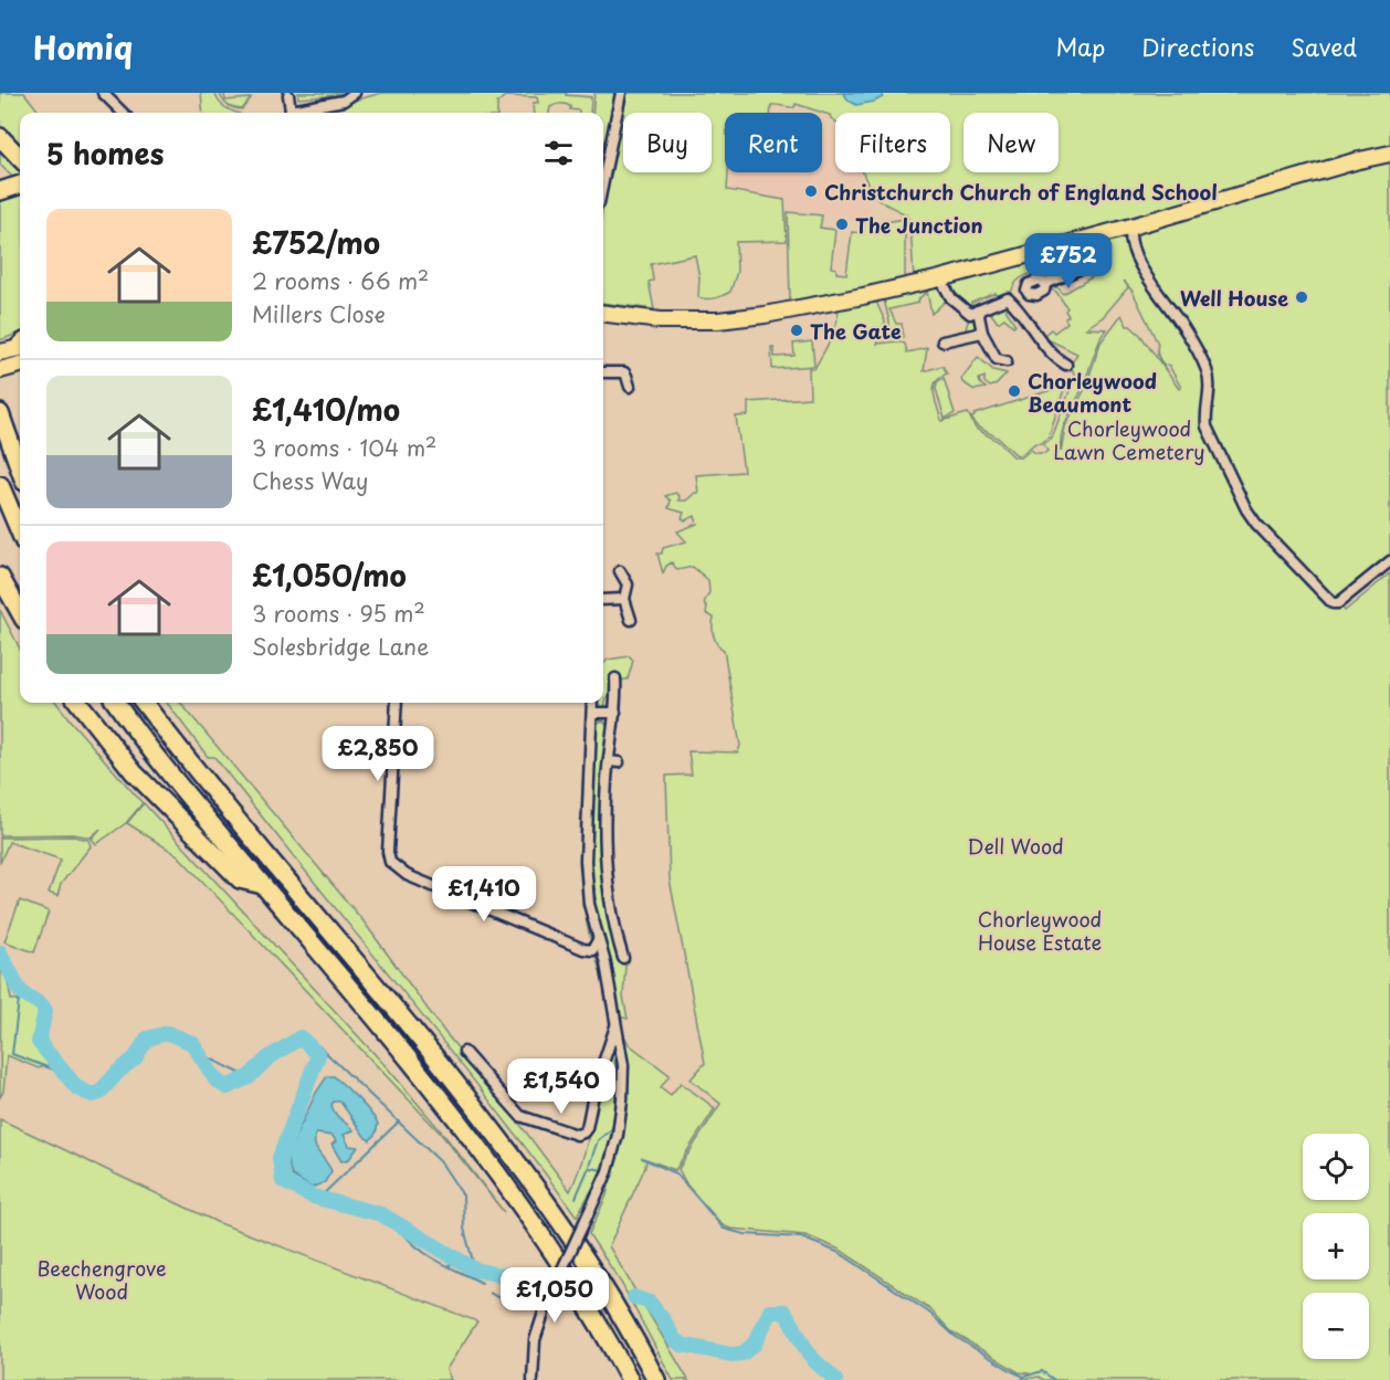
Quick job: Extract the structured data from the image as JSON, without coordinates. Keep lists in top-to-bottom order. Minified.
{"parks":["Chorleywood Lawn Cemetery","Dell Wood","Chorleywood House Estate","Beechengrove Wood"],"places":["Christchurch Church of England School","The Junction","Well House","The Gate","Chorleywood Beaumont"],"page":{"header":"Homiq","nav":["Map","Directions","Saved"],"chip":["Buy","Rent","Filters","New"],"heading":"5 homes","list":[{"name":"£752/mo","note":"2 rooms · 66 m² · Millers Close"},{"name":"£1,410/mo","note":"3 rooms · 104 m² · Chess Way"},{"name":"£1,050/mo","note":"3 rooms · 95 m² · Solesbridge Lane"}],"price":["£752","£2,850","£1,410","£1,540","£1,050"],"map_buttons":["+","−"]}}
